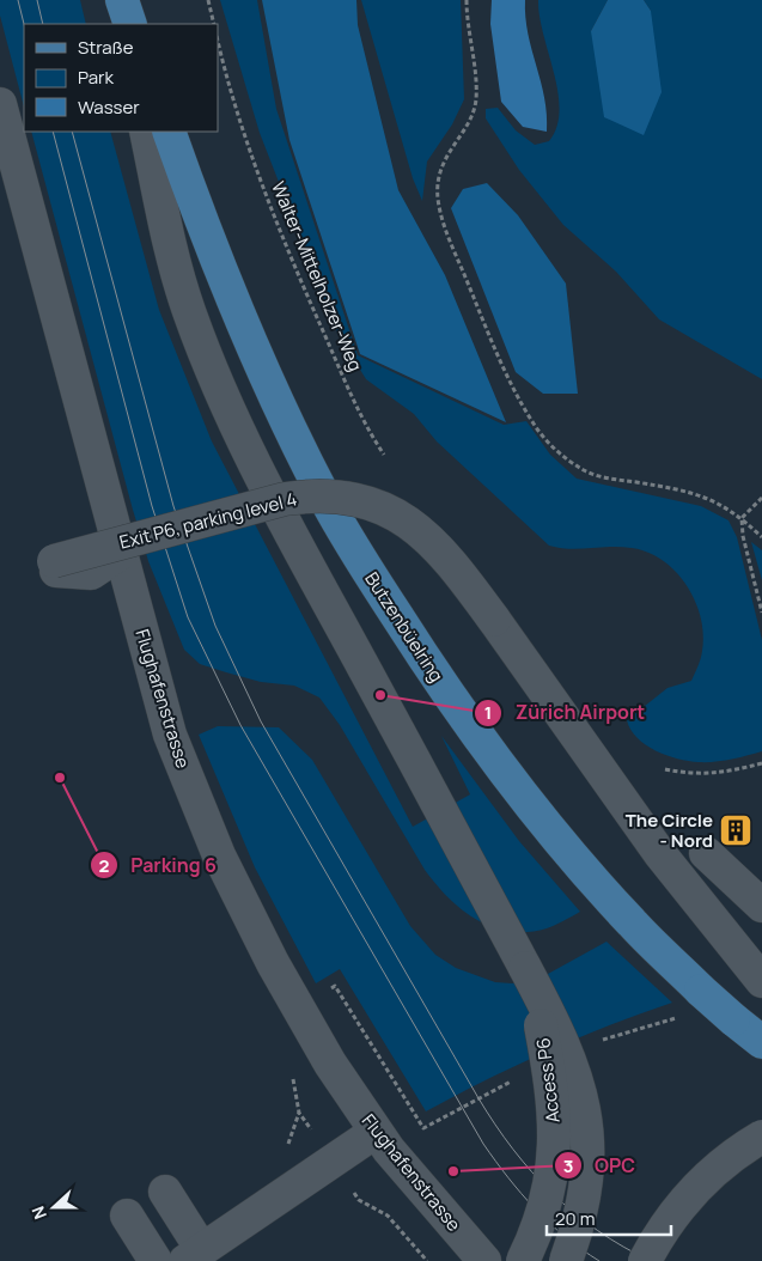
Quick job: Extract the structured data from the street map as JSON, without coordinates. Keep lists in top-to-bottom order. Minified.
{"streets":{"main road":["Butzenbüelring"],"street":["Exit P6, parking level 4","Flughafenstrasse","Access P6"],"path":["Walter-Mittelholzer-Weg"]},"crossings":[["Exit P6, parking level 4","Flughafenstrasse"]],"places":{"other":["Zürich Airport","Parking 6","OPC"],"building":["The Circle - Nord"]},"legend":["Straße","Park","Wasser"],"scale_bar":"20 m","north":"left"}
